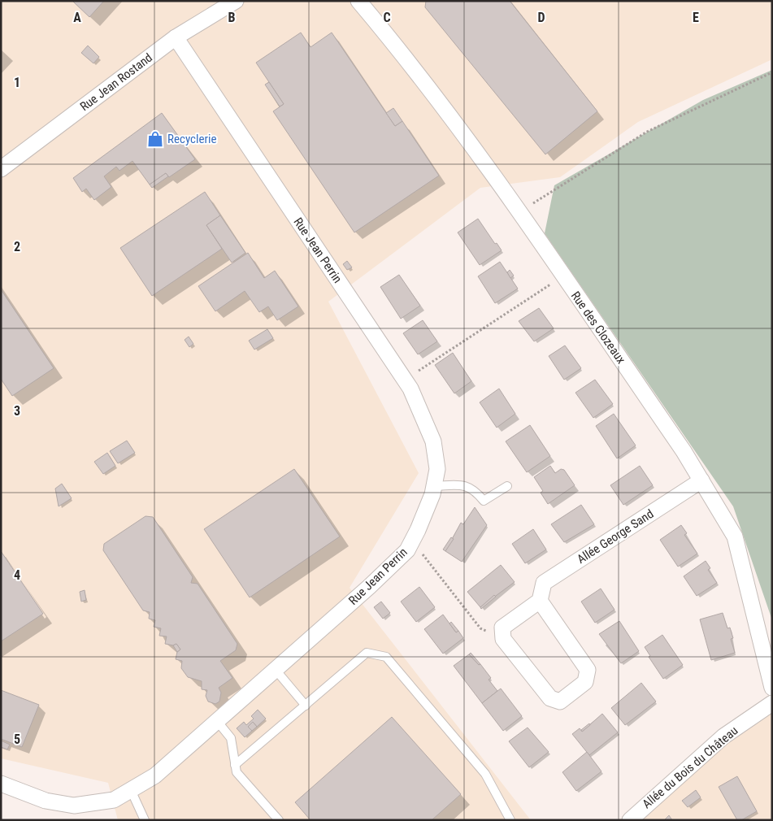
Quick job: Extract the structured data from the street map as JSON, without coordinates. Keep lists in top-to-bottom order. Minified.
{"streets":{"street":["Rue Jean Rostand","Rue Jean Perrin","Rue des Clozeaux","Allée George Sand","Allée du Bois du Château"]},"crossings":[["Rue Jean Rostand","Rue Jean Perrin"],["Rue des Clozeaux","Allée George Sand"]],"places":{"shop":["Recyclerie"]},"grid":{"columns":["A","B","C","D","E"],"rows":["1","2","3","4","5"]}}
